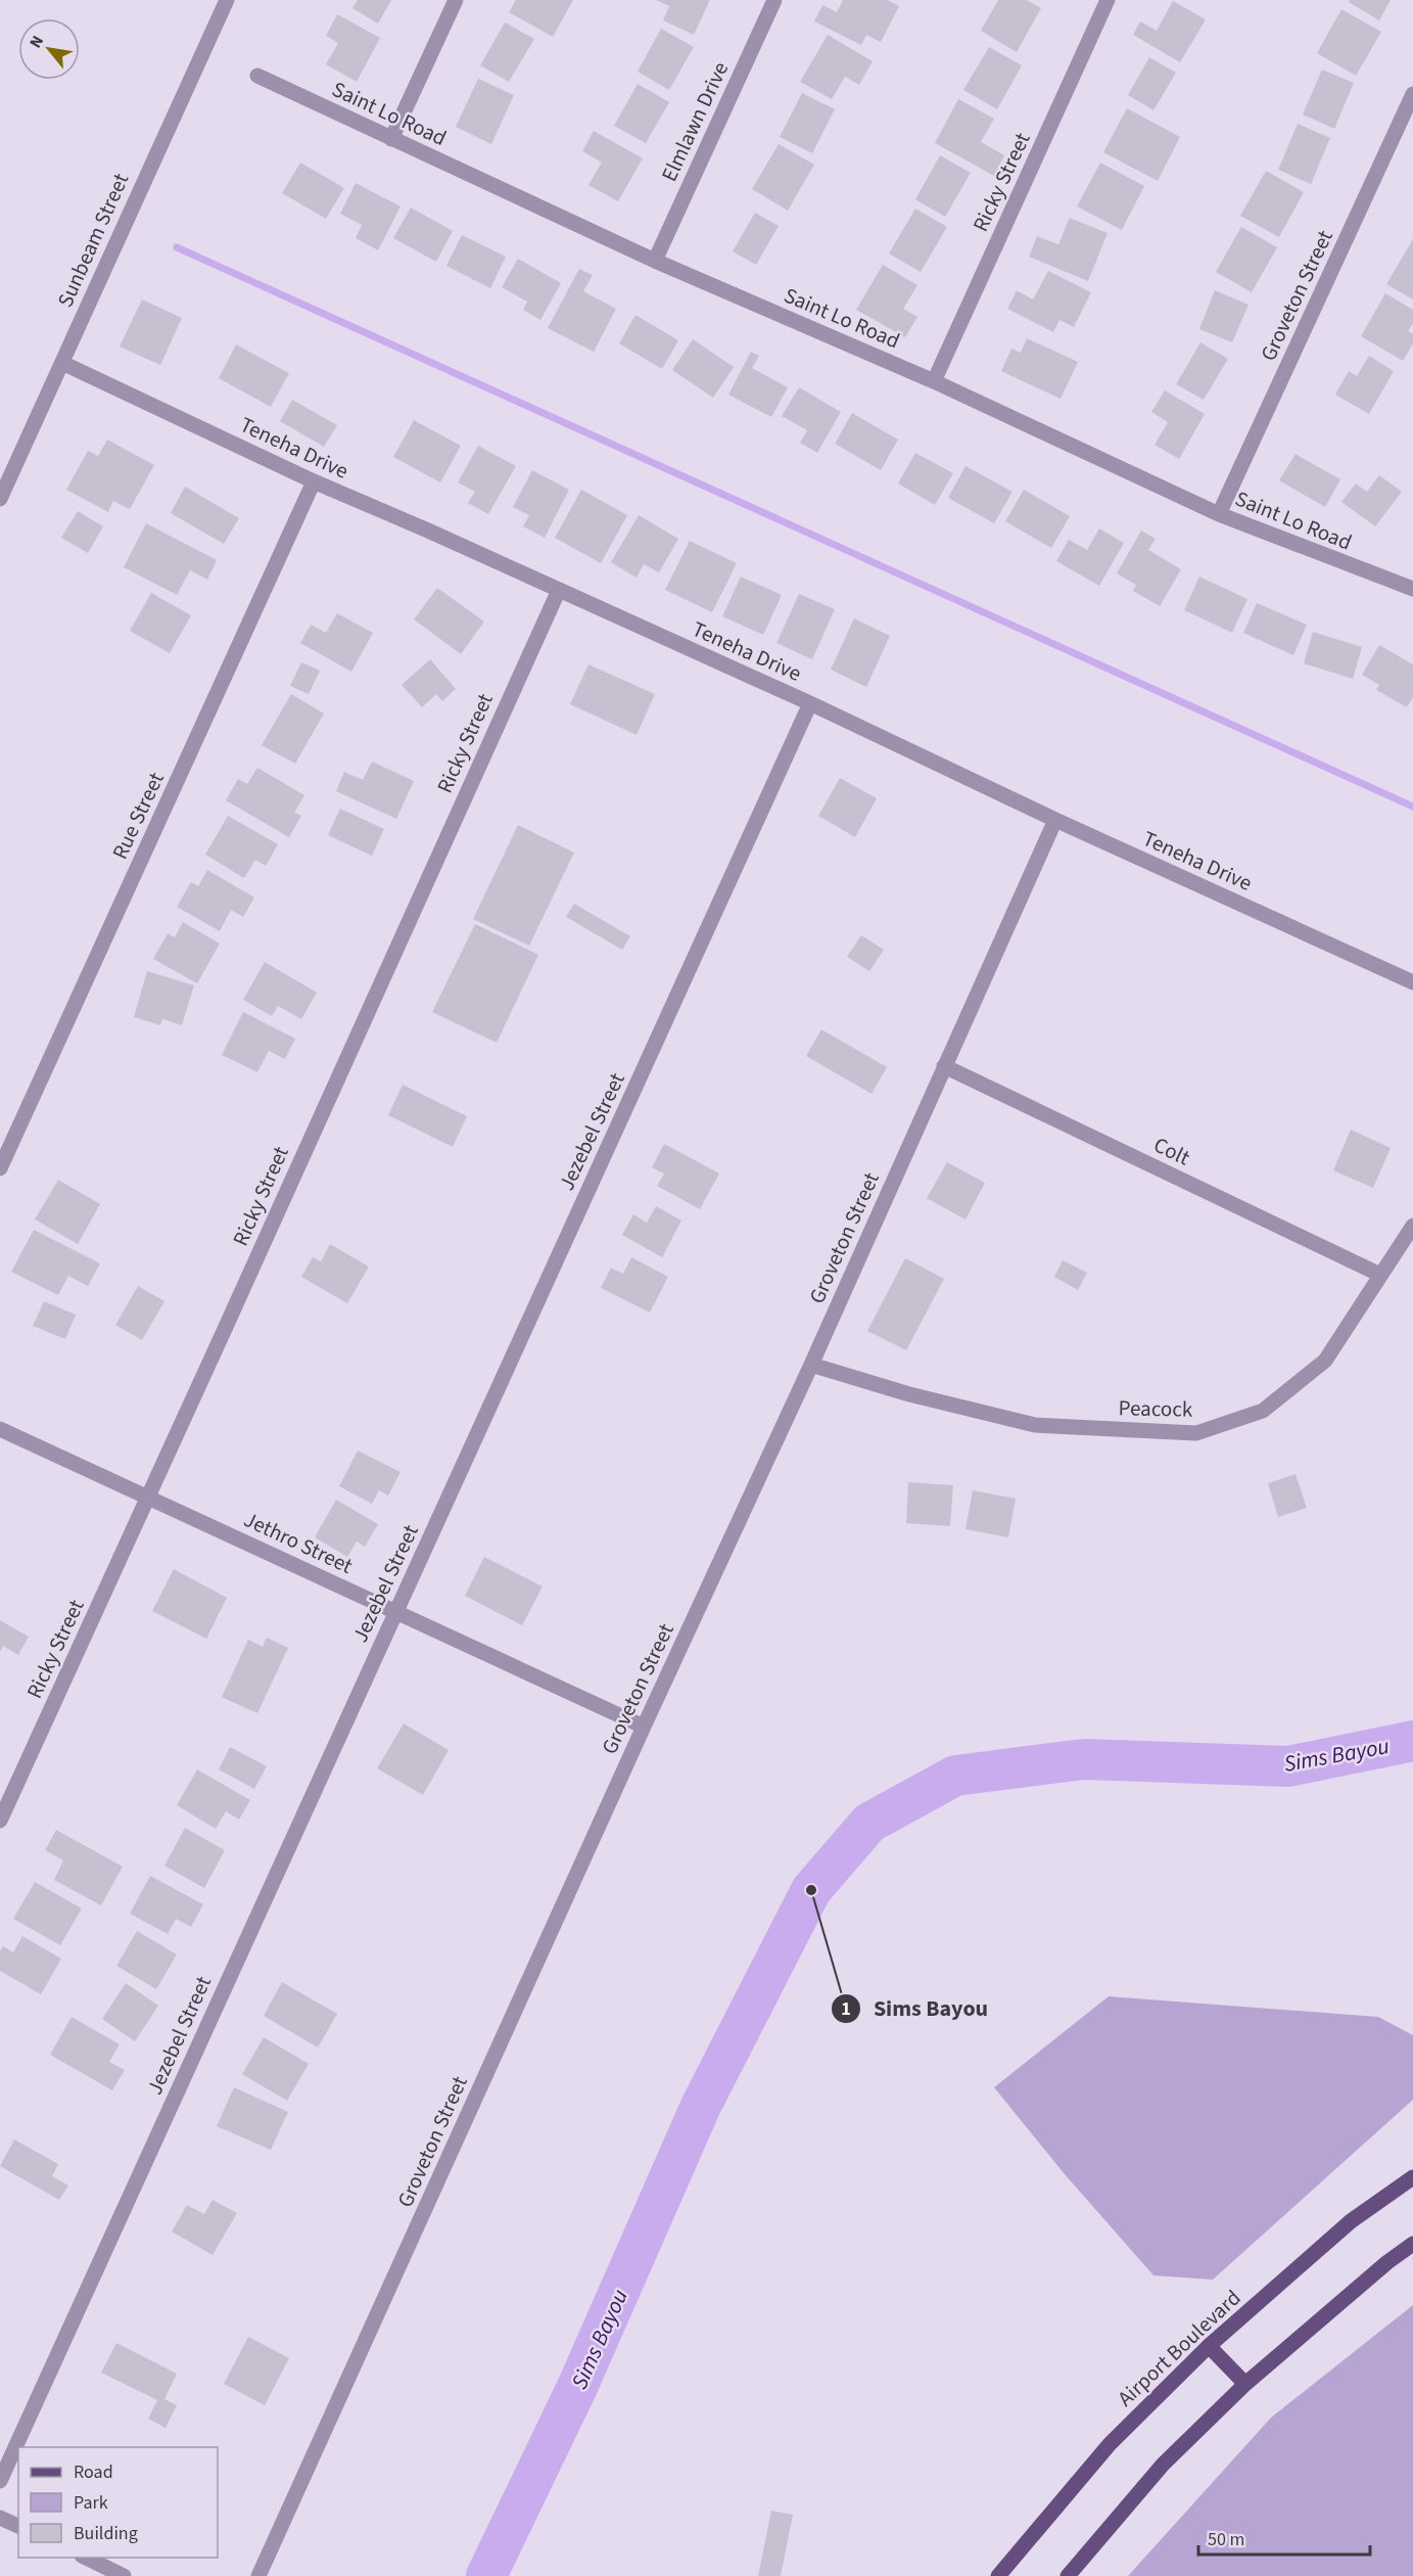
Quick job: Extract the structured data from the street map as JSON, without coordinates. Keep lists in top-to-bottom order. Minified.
{"streets":{"main road":["Airport Boulevard"],"street":["Saint Lo Road","Elmlawn Drive","Ricky Street","Sunbeam Street","Groveton Street","Teneha Drive","Rue Street","Jezebel Street","Colt","Peacock","Jethro Street"]},"crossings":[["Saint Lo Road","Elmlawn Drive"],["Saint Lo Road","Ricky Street"],["Saint Lo Road","Groveton Street"],["Ricky Street","Teneha Drive"],["Ricky Street","Jethro Street"],["Sunbeam Street","Teneha Drive"],["Groveton Street","Teneha Drive"],["Groveton Street","Colt"],["Groveton Street","Peacock"],["Groveton Street","Jethro Street"],["Teneha Drive","Rue Street"],["Teneha Drive","Jezebel Street"],["Jezebel Street","Jethro Street"],["Colt","Peacock"]],"water":["Sims Bayou"],"places":["Sims Bayou"],"legend":["Road","Park","Building"],"scale_bar":"50 m","north":"top left"}
